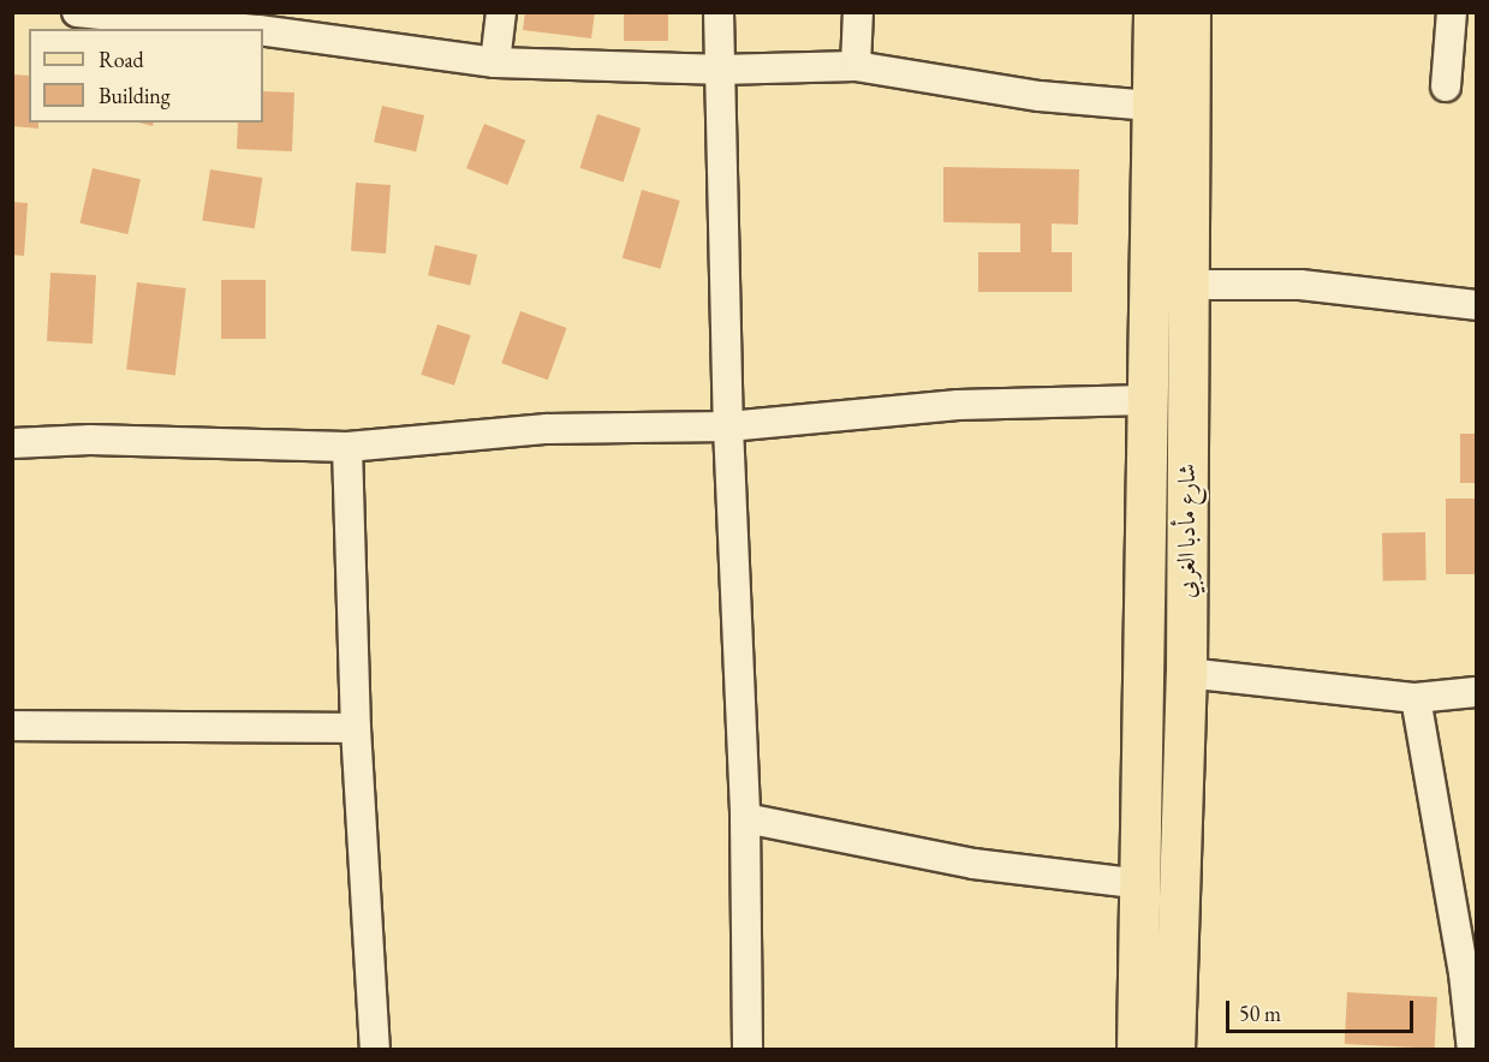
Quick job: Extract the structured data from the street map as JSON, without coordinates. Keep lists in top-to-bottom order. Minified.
{"streets":{"main road":["شارع مأدبا الغربي"]},"legend":["Road","Building"],"scale_bar":"50 m"}
